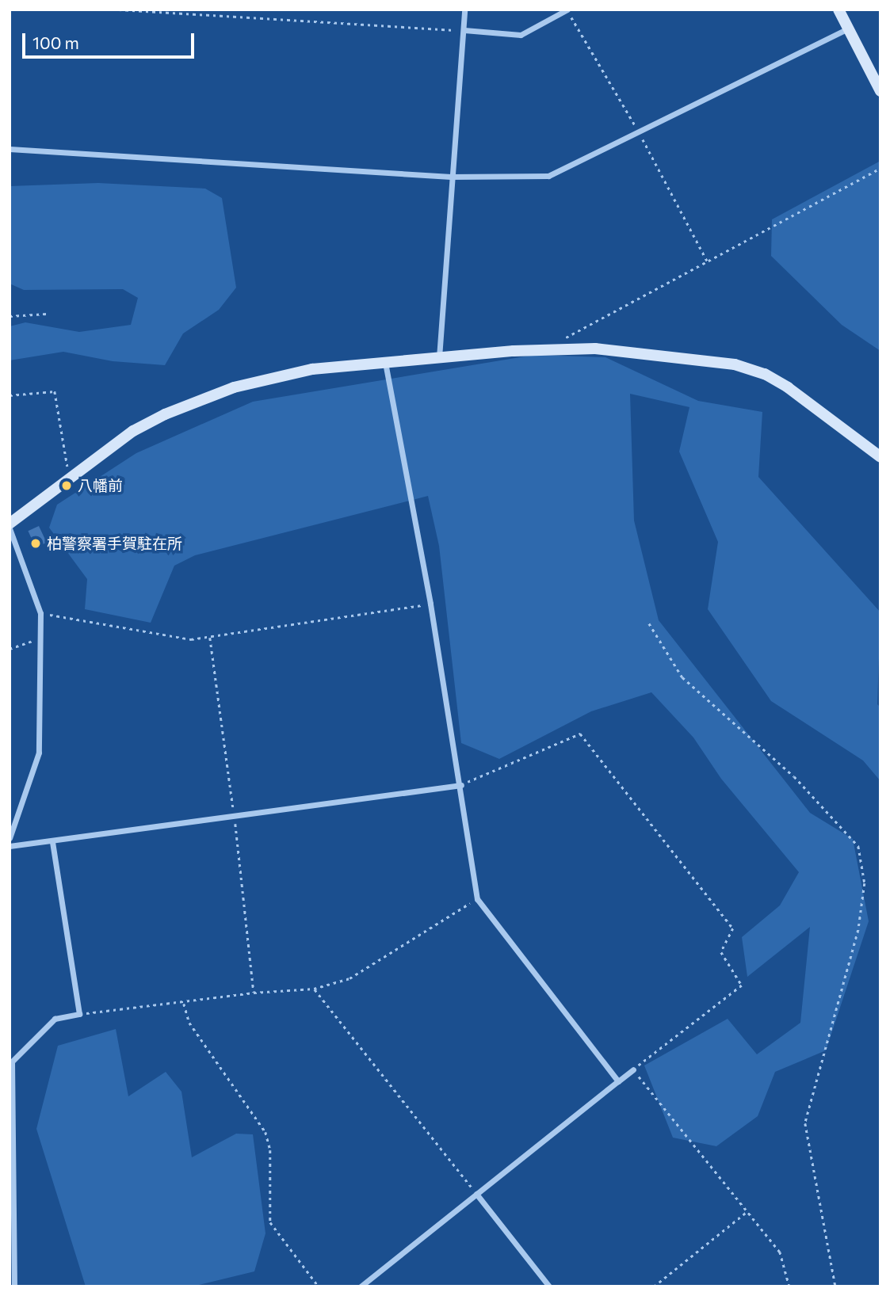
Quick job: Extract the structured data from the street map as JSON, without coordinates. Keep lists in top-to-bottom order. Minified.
{"places":["八幡前","柏警察署手賀駐在所"],"scale_bar":"100 m"}
